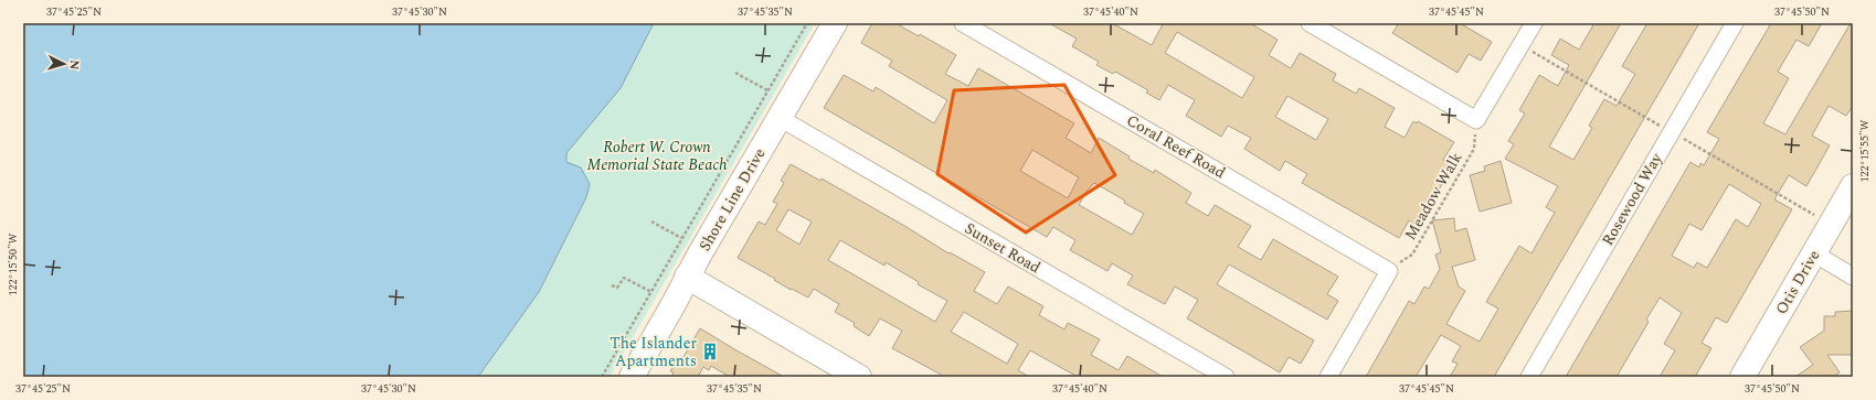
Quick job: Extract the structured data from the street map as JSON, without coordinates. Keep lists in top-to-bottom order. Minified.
{"streets":{"street":["Coral Reef Road","Shore Line Drive","Rosewood Way","Sunset Road","Otis Drive"],"path":["Meadow Walk"]},"crossings":[["Coral Reef Road","Meadow Walk"],["Shore Line Drive","Sunset Road"]],"parks":["Robert W. Crown Memorial State Beach"],"places":{"building":["The Islander Apartments"]},"north":"right","coordinates":["37°45'25\"N","37°45'30\"N","37°45'35\"N","37°45'40\"N","37°45'45\"N","37°45'50\"N","122°15'55\"W","122°15'50\"W"]}
